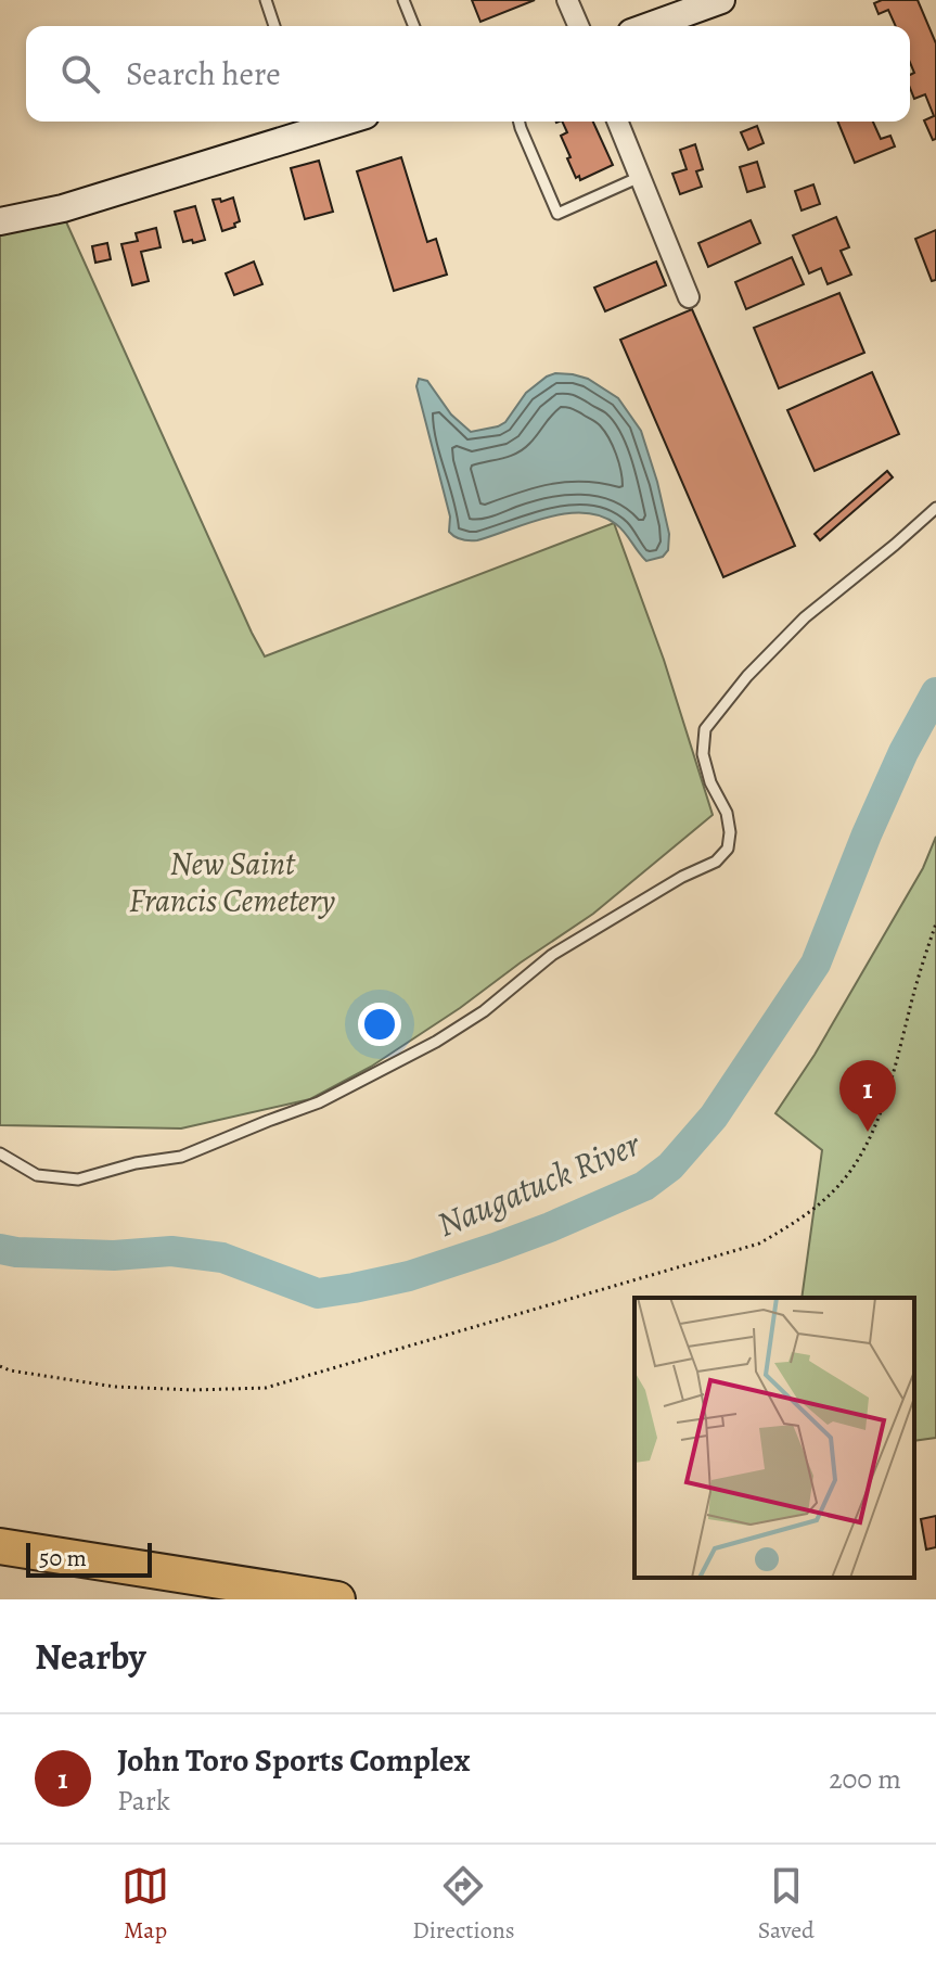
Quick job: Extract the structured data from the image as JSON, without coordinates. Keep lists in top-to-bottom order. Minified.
{"water":["Naugatuck River"],"parks":["New Saint Francis Cemetery"],"scale_bar":"50 m","page":{"search":"Search here","pins":"1","scale":"50 m","heading":"Nearby","list":[{"mark":"1","name":"John Toro Sports Complex","note":"Park","value":"200 m"}],"nav":["Map","Directions","Saved"]}}
